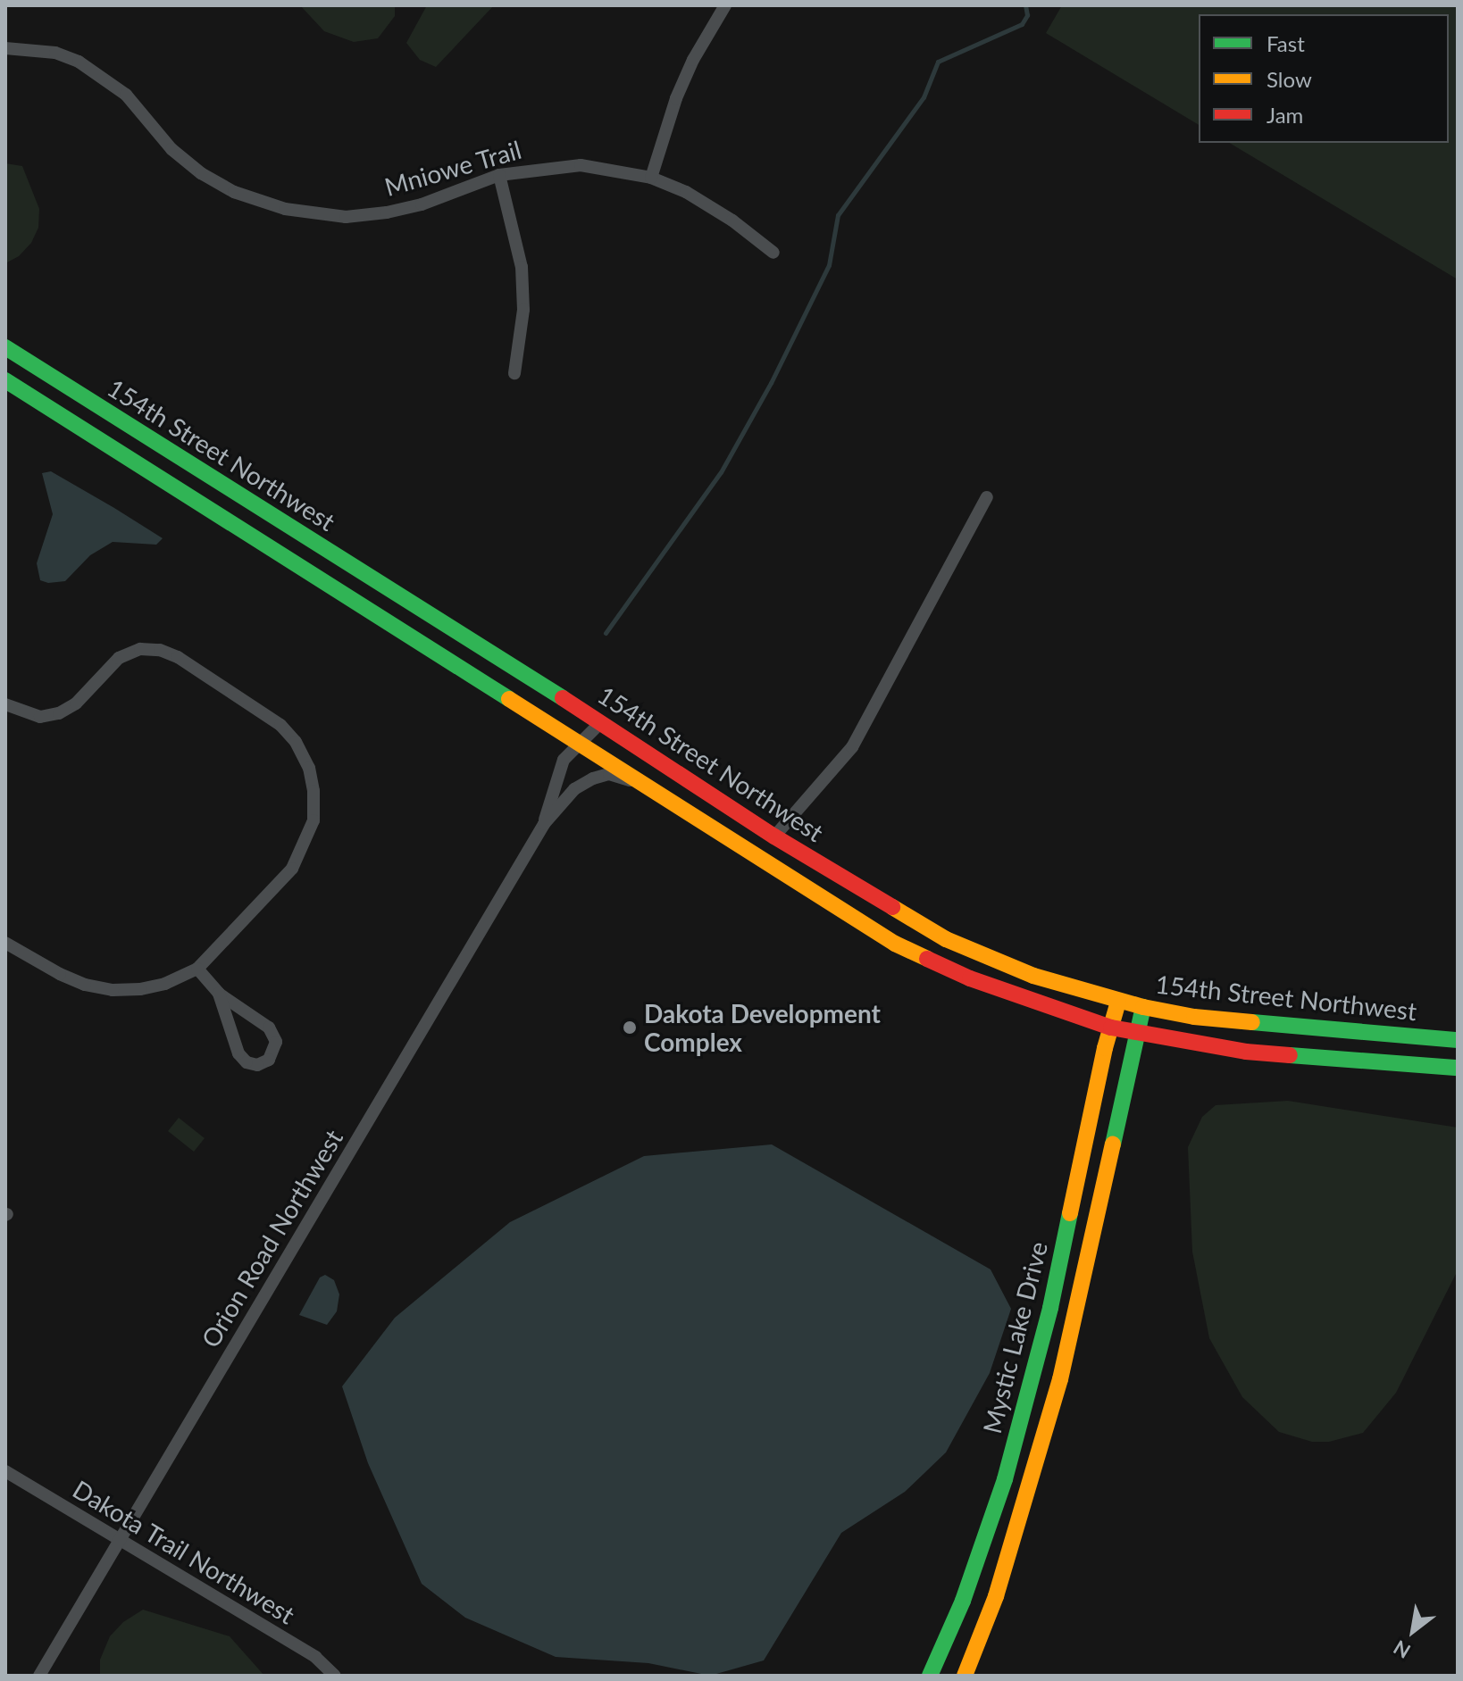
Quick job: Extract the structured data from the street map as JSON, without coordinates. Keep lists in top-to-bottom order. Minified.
{"streets":{"street":["Mniowe Trail","154th Street Northwest","Orion Road Northwest","Mystic Lake Drive","Dakota Trail Northwest"]},"crossings":[["154th Street Northwest","Orion Road Northwest"],["154th Street Northwest","Mystic Lake Drive"],["Orion Road Northwest","Dakota Trail Northwest"]],"places":["Dakota Development Complex"],"legend":["Fast","Slow","Jam"],"north":"bottom left"}
